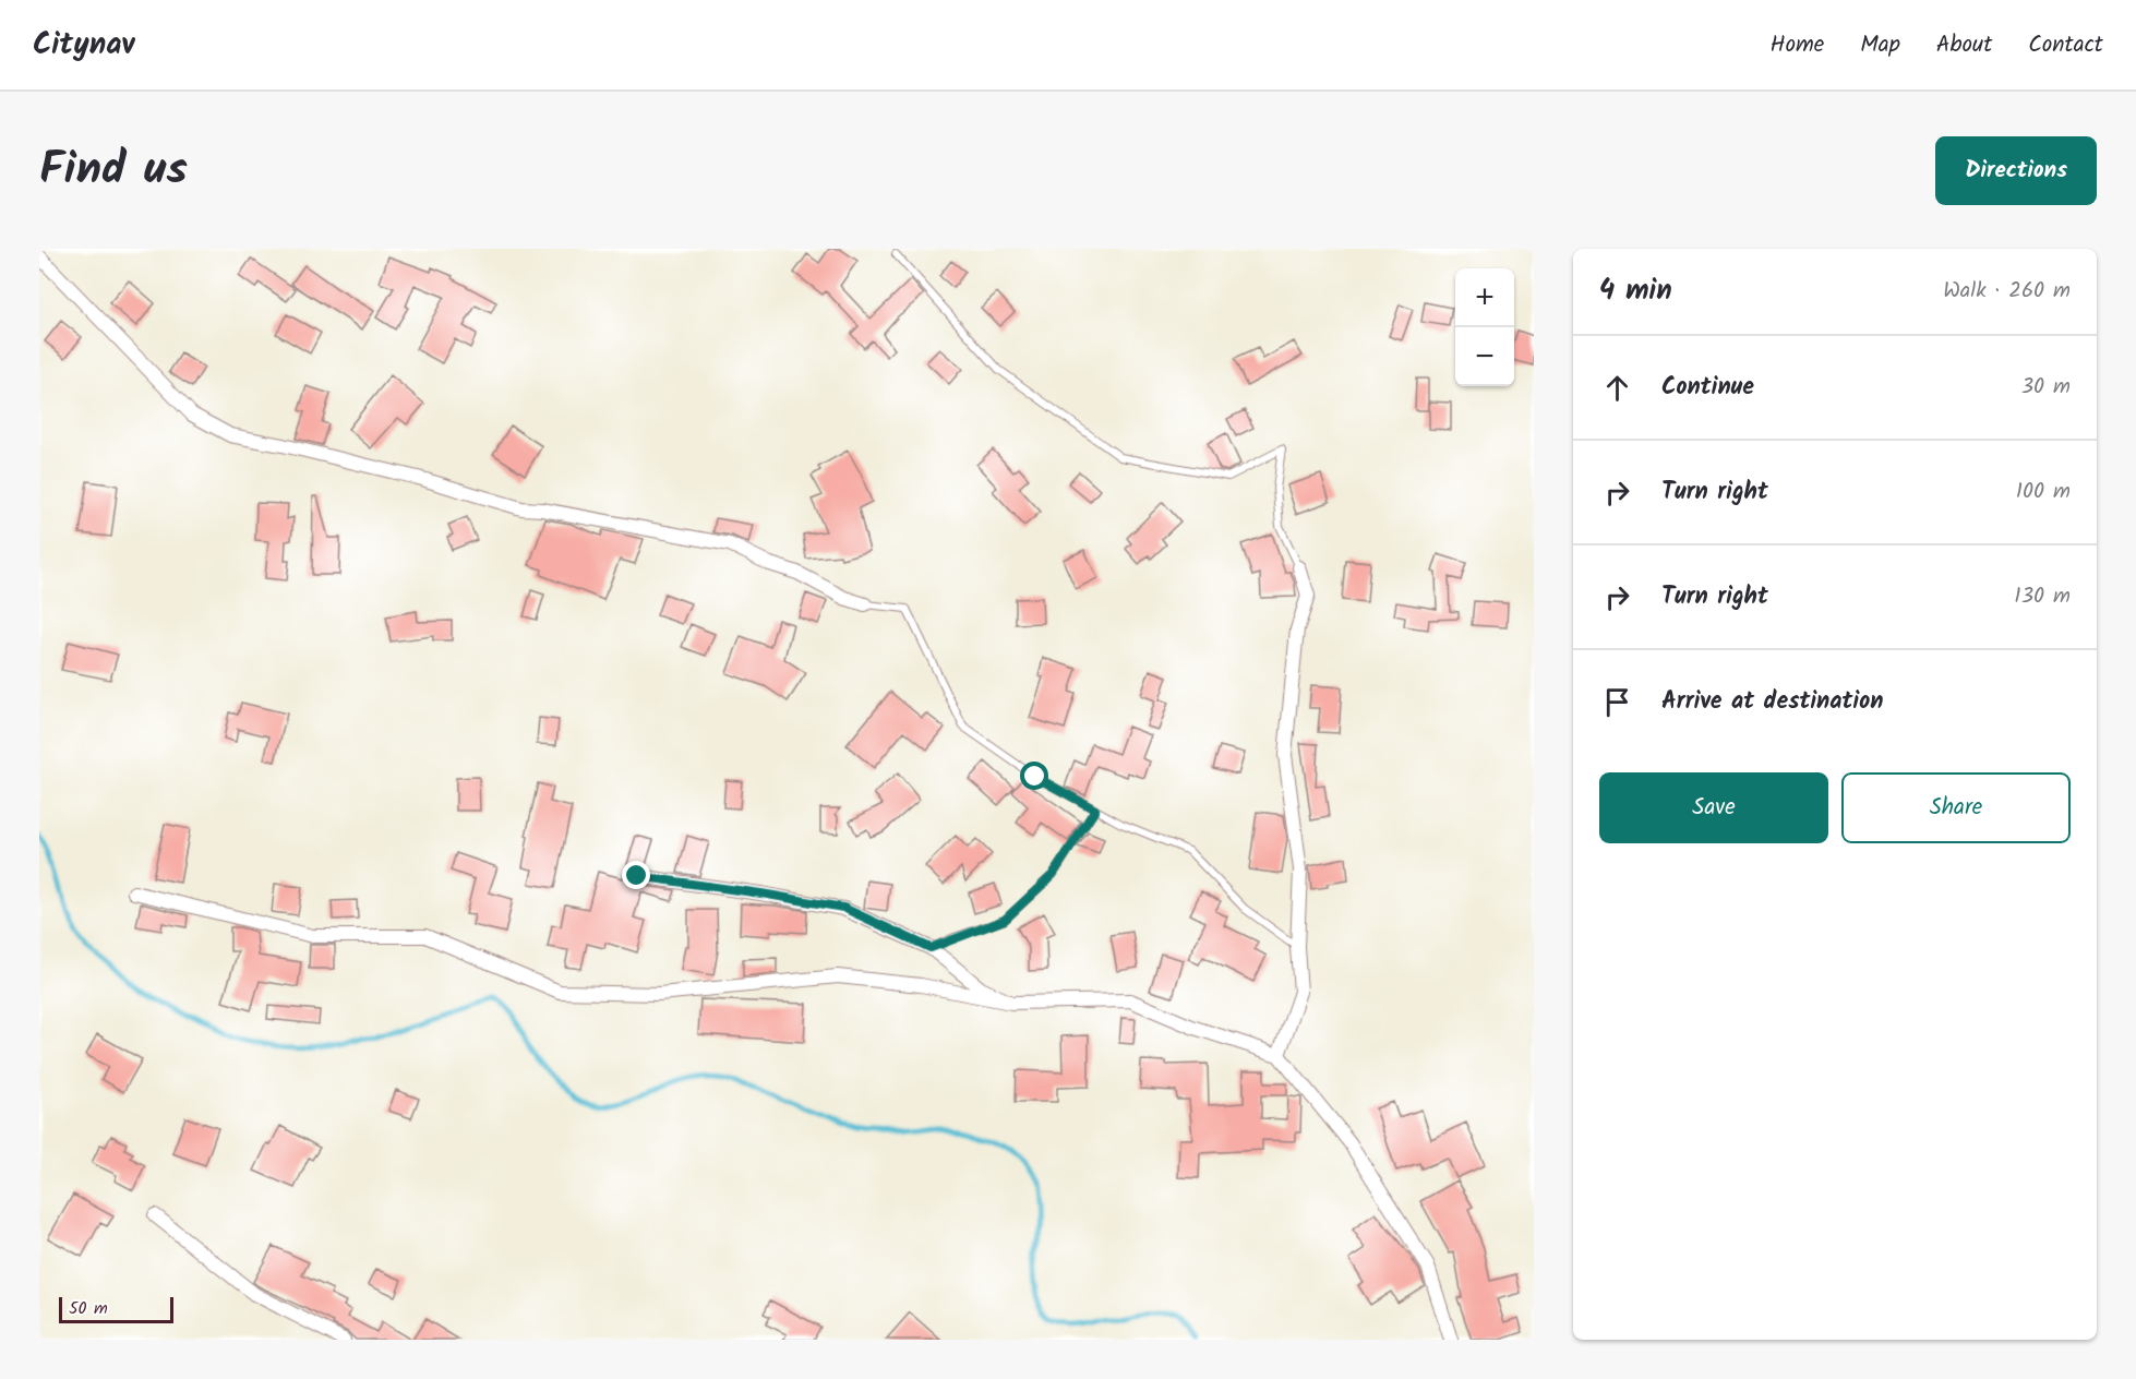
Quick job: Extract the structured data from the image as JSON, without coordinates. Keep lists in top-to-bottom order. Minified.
{"scale_bar":"50 m","page":{"header":"Citynav","nav":["Home","Map","About","Contact"],"title":"Find us","buttons":["Directions",["Save","Share"]],"heading":["4 min","Walk · 260 m"],"map_buttons":["+","−"],"list":[["Continue","30 m"],["Turn right","100 m"],["Turn right","130 m"],"Arrive at destination"],"scale":"50 m"}}
